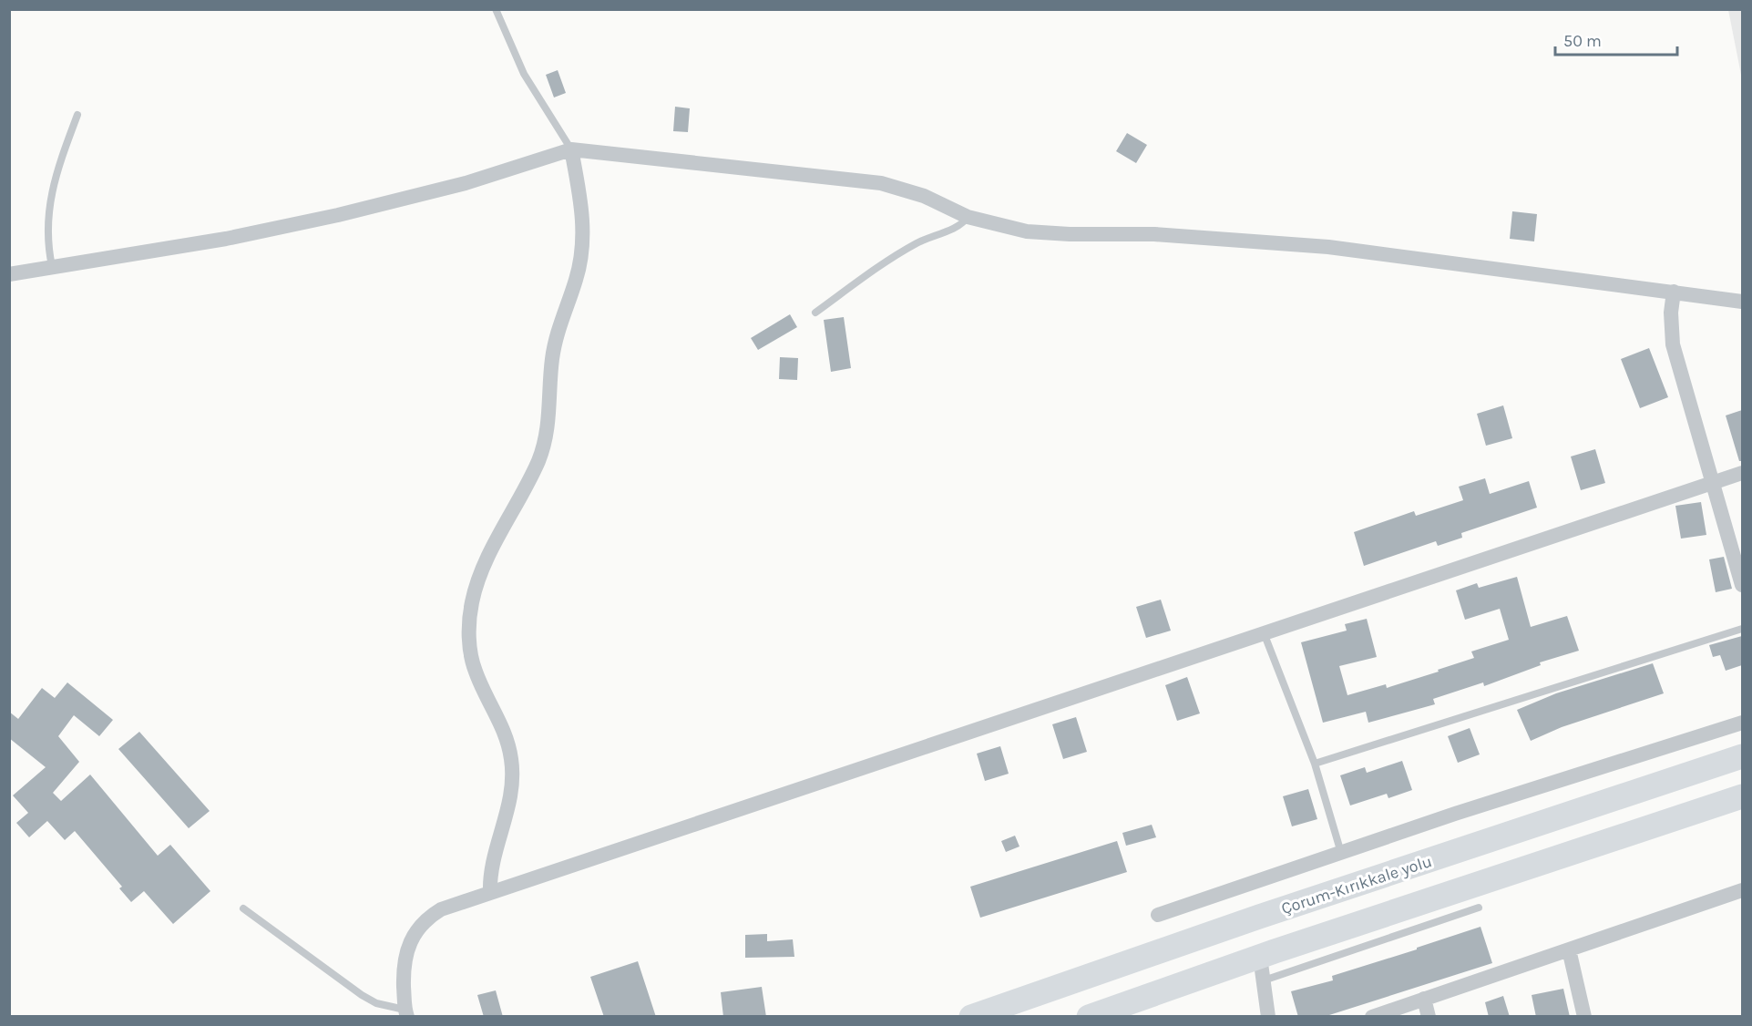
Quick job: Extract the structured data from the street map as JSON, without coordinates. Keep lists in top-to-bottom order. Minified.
{"streets":{"highway":["Çorum-Kırıkkale yolu"]},"scale_bar":"50 m"}
